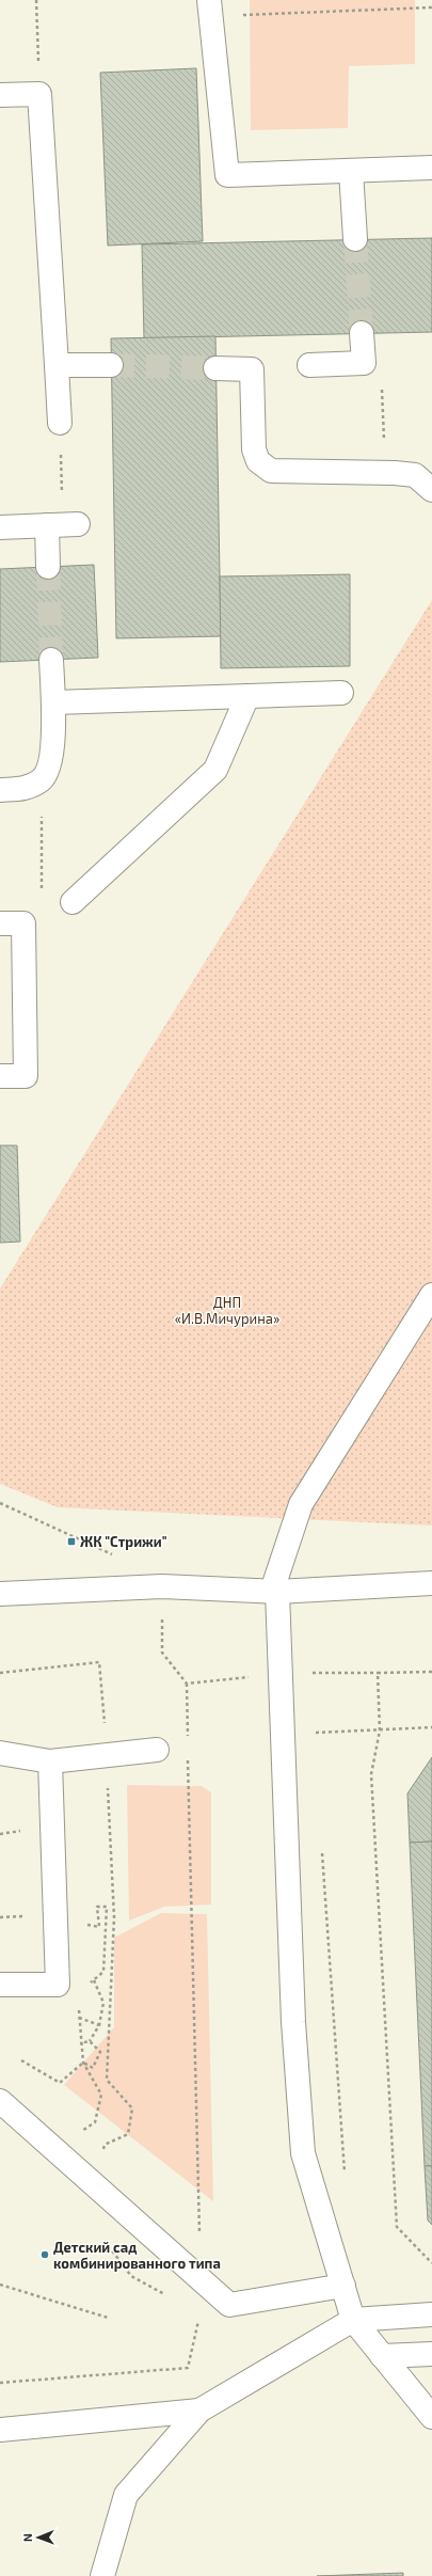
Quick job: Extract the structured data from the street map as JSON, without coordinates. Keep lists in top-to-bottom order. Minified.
{"parks":["ДНП «И.В.Мичурина»"],"places":{"transit":["ЖК \"Стрижи\""],"other":["Детский сад комбинированного типа"]},"north":"left"}
